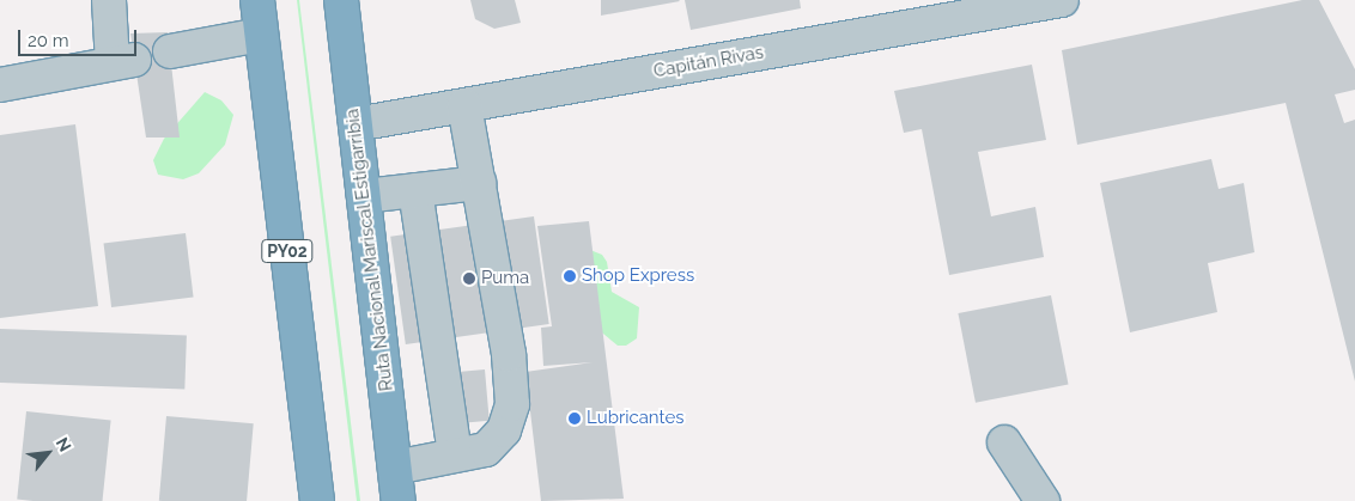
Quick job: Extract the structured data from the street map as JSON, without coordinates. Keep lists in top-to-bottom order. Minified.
{"streets":{"highway":["Ruta Nacional Mariscal Estigarribia","PY02"],"street":["Capitán Rivas"]},"crossings":[["Capitán Rivas","Ruta Nacional Mariscal Estigarribia"]],"places":["Shop Express","Puma","Lubricantes"],"scale_bar":"20 m","north":"top right"}
